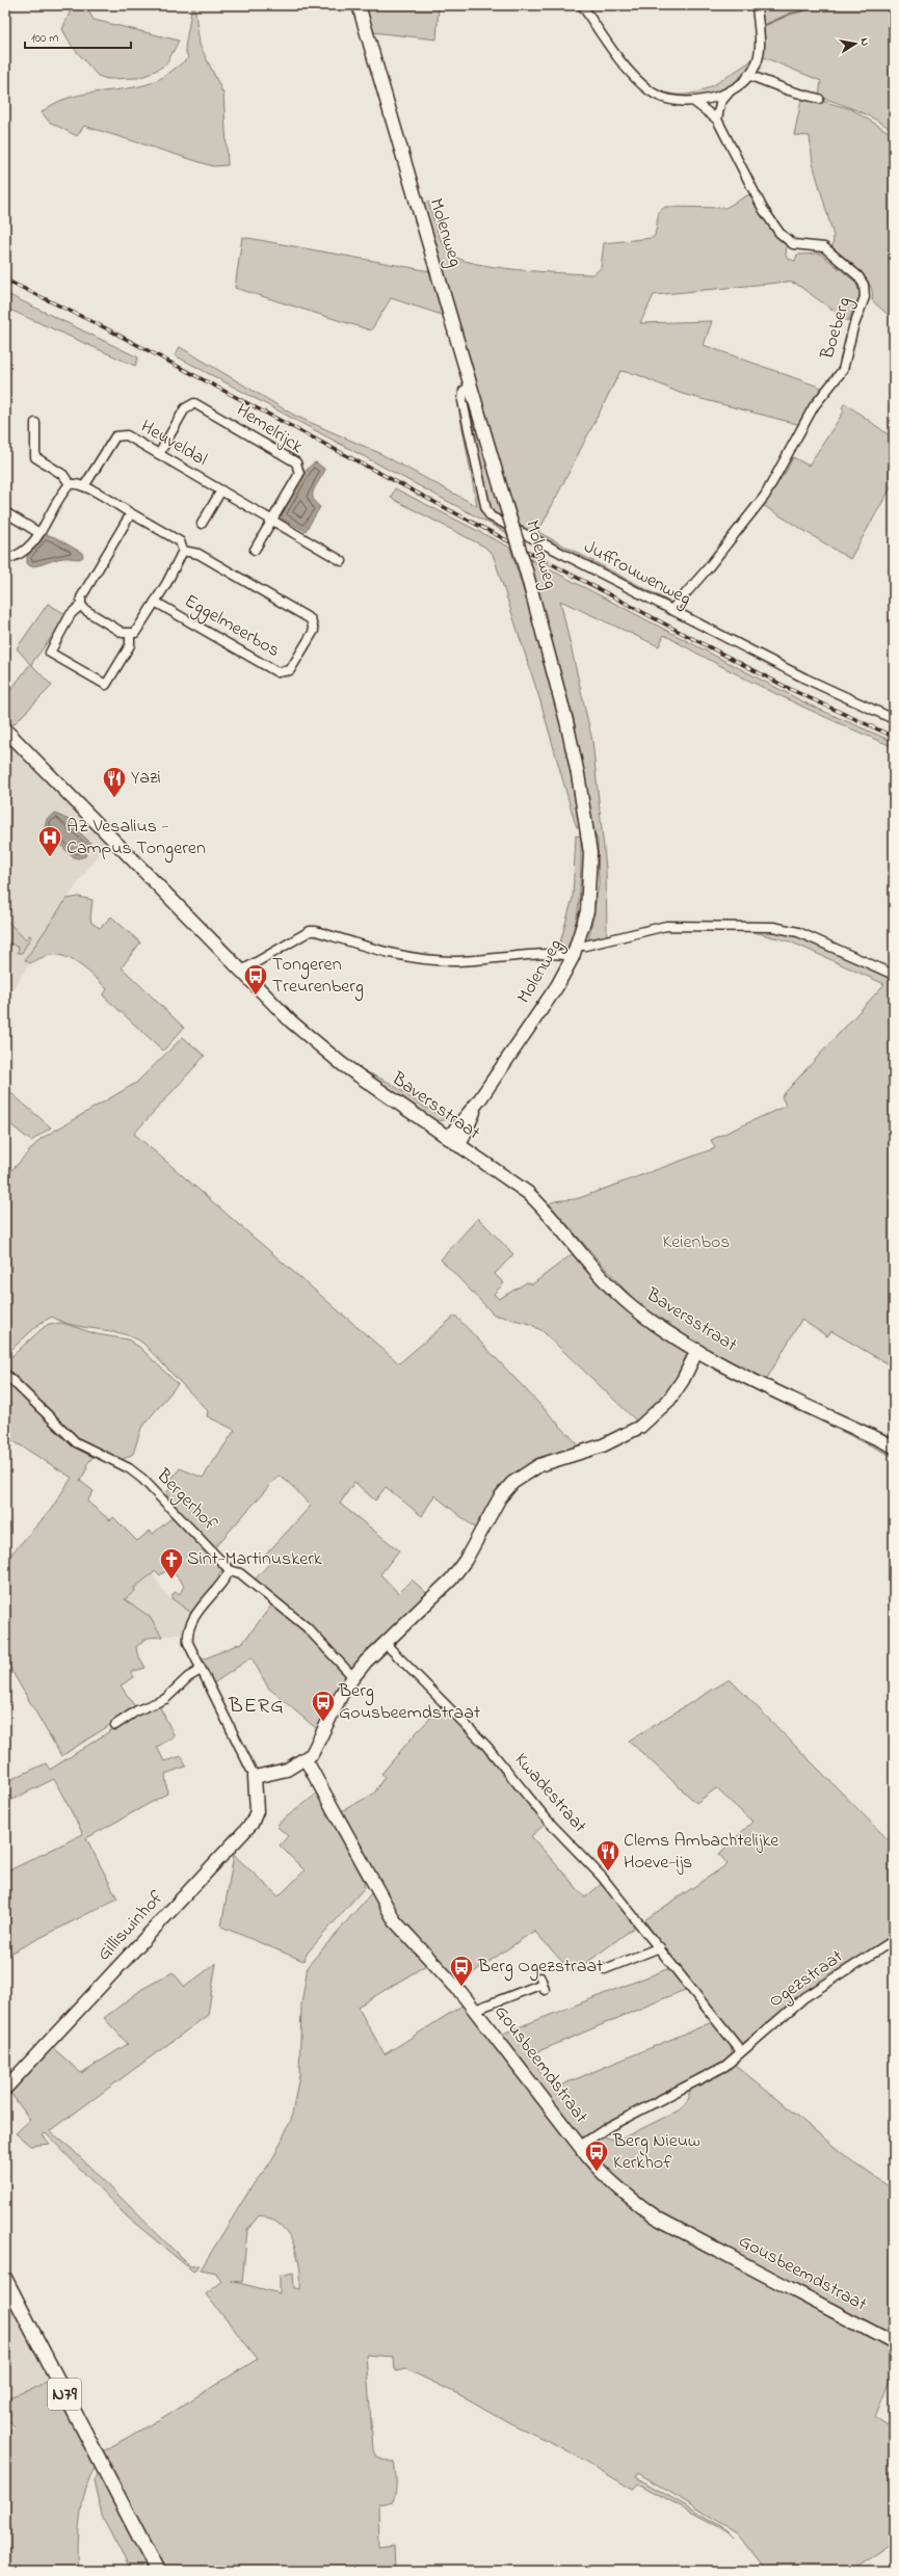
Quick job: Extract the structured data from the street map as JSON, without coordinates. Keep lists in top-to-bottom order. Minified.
{"streets":{"main road":["Molenweg","Baversstraat","Gilliswinhof","Gousbeemdstraat","N79"],"street":["Boeberg","Hemelrijck","Heuveldal","Juffrouwenweg","Eggelmeerbos","Bergerhof","Kwadestraat","Ogezstraat"]},"crossings":[["Molenweg","Juffrouwenweg"],["Molenweg","Baversstraat"],["Boeberg","Juffrouwenweg"],["Hemelrijck","Heuveldal"],["Kwadestraat","Ogezstraat"],["Ogezstraat","Gousbeemdstraat"]],"districts":["BERG"],"parks":["Keienbos"],"places":{"restaurant":["Yazi","Clems Ambachtelijke Hoeve-ijs"],"hospital":["AZ Vesalius - Campus Tongeren"],"bus stop":["Tongeren Treurenberg","Berg Gousbeemdstraat","Berg Ogezstraat","Berg Nieuw Kerkhof"],"church":["Sint-Martinuskerk"]},"scale_bar":"100 m","north":"right"}
